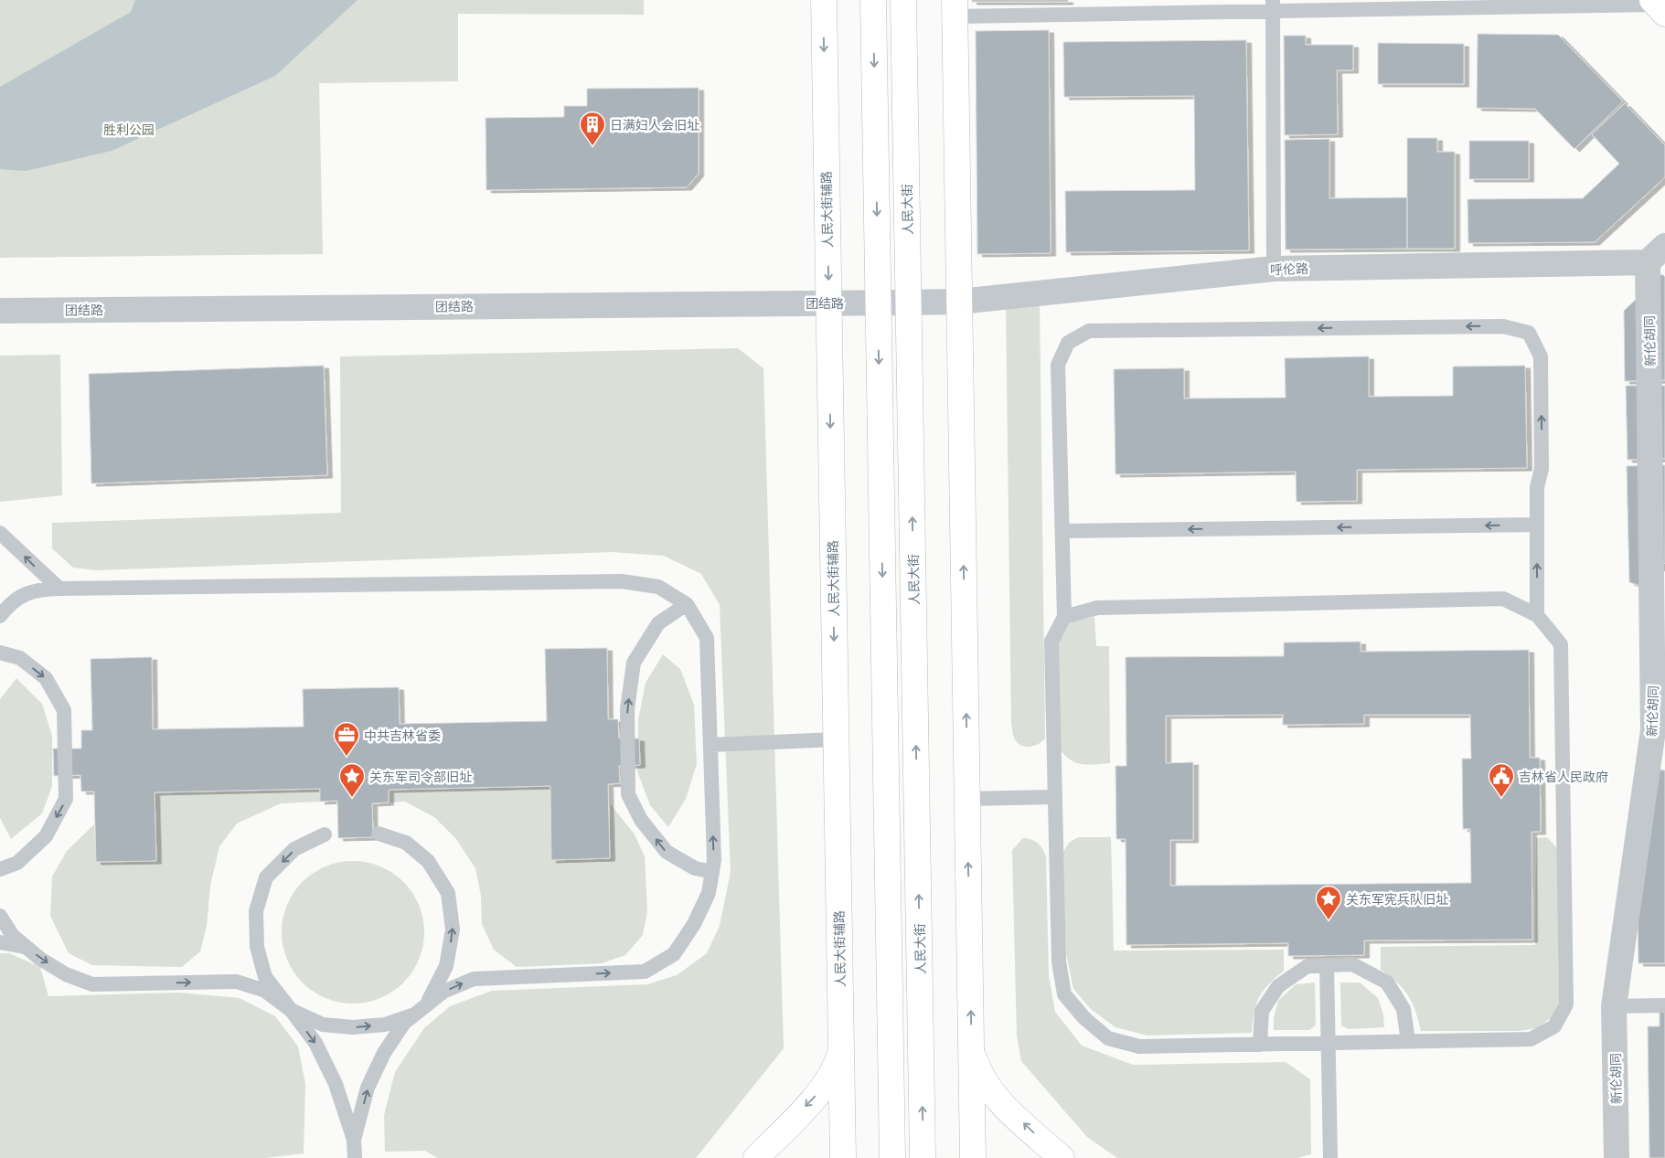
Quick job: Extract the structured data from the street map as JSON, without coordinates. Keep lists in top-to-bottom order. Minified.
{"streets":{"main road":["人民大街辅路","人民大街"],"street":["呼伦路","团结路","新伦胡同"]},"crossings":[["人民大街辅路","团结路"],["人民大街","呼伦路"],["人民大街","团结路"],["呼伦路","团结路"],["呼伦路","新伦胡同"]],"parks":["胜利公园"],"places":{"building":["日满妇人会旧址"],"office":["中共吉林省委"],"place":["关东军司令部旧址","关东军宪兵队旧址"],"public building":["吉林省人民政府"]}}
